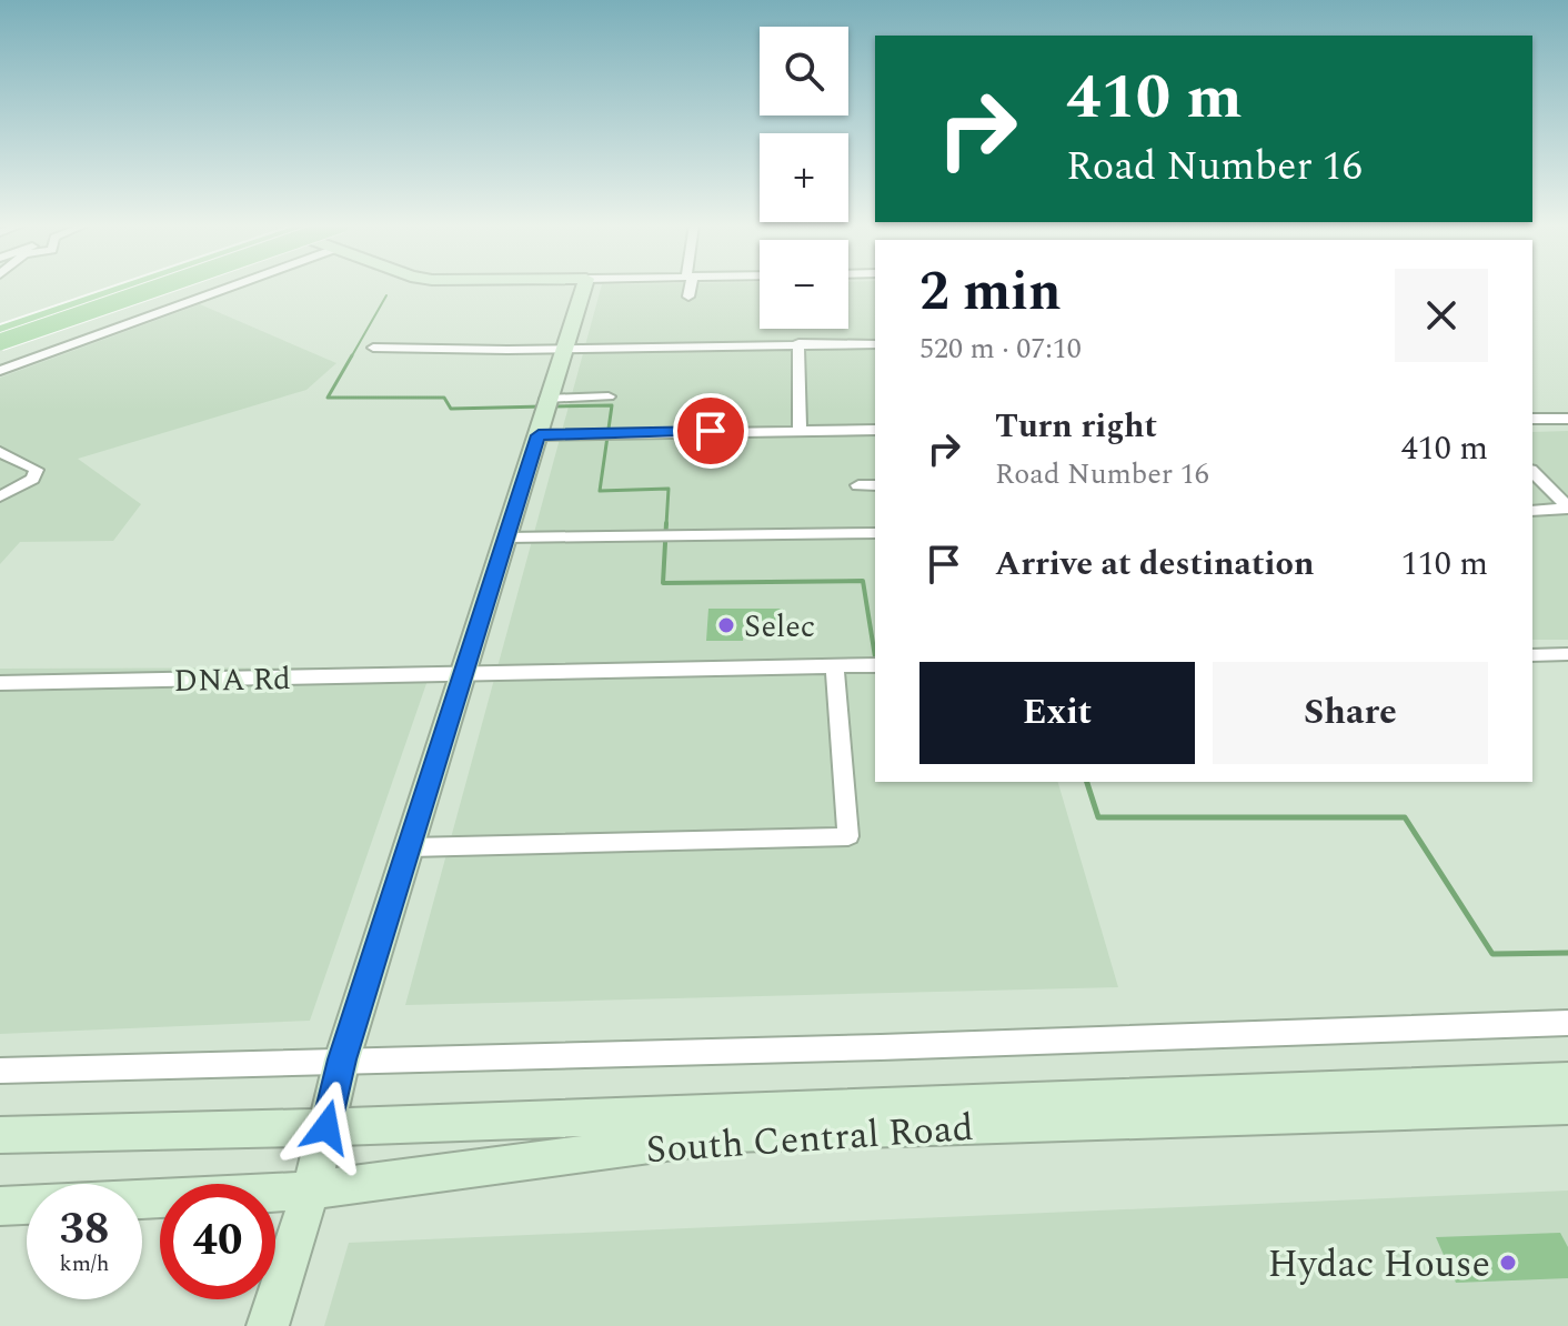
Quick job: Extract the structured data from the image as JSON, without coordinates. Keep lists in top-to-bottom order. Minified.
{"streets":{"main road":["South Central Road"],"street":["DNA Rd"]},"places":["Selec","Hydac House"],"page":{"map_buttons":["+","−"],"turn":["410 m","Road Number 16"],"heading":["2 min","520 m · 07:10"],"list":[{"name":"Turn right","note":"Road Number 16","value":"410 m"},{"name":"Arrive at destination","value":"110 m"}],"buttons":["Exit","Share"],"speed":"38 km/h","limit":"40"}}
